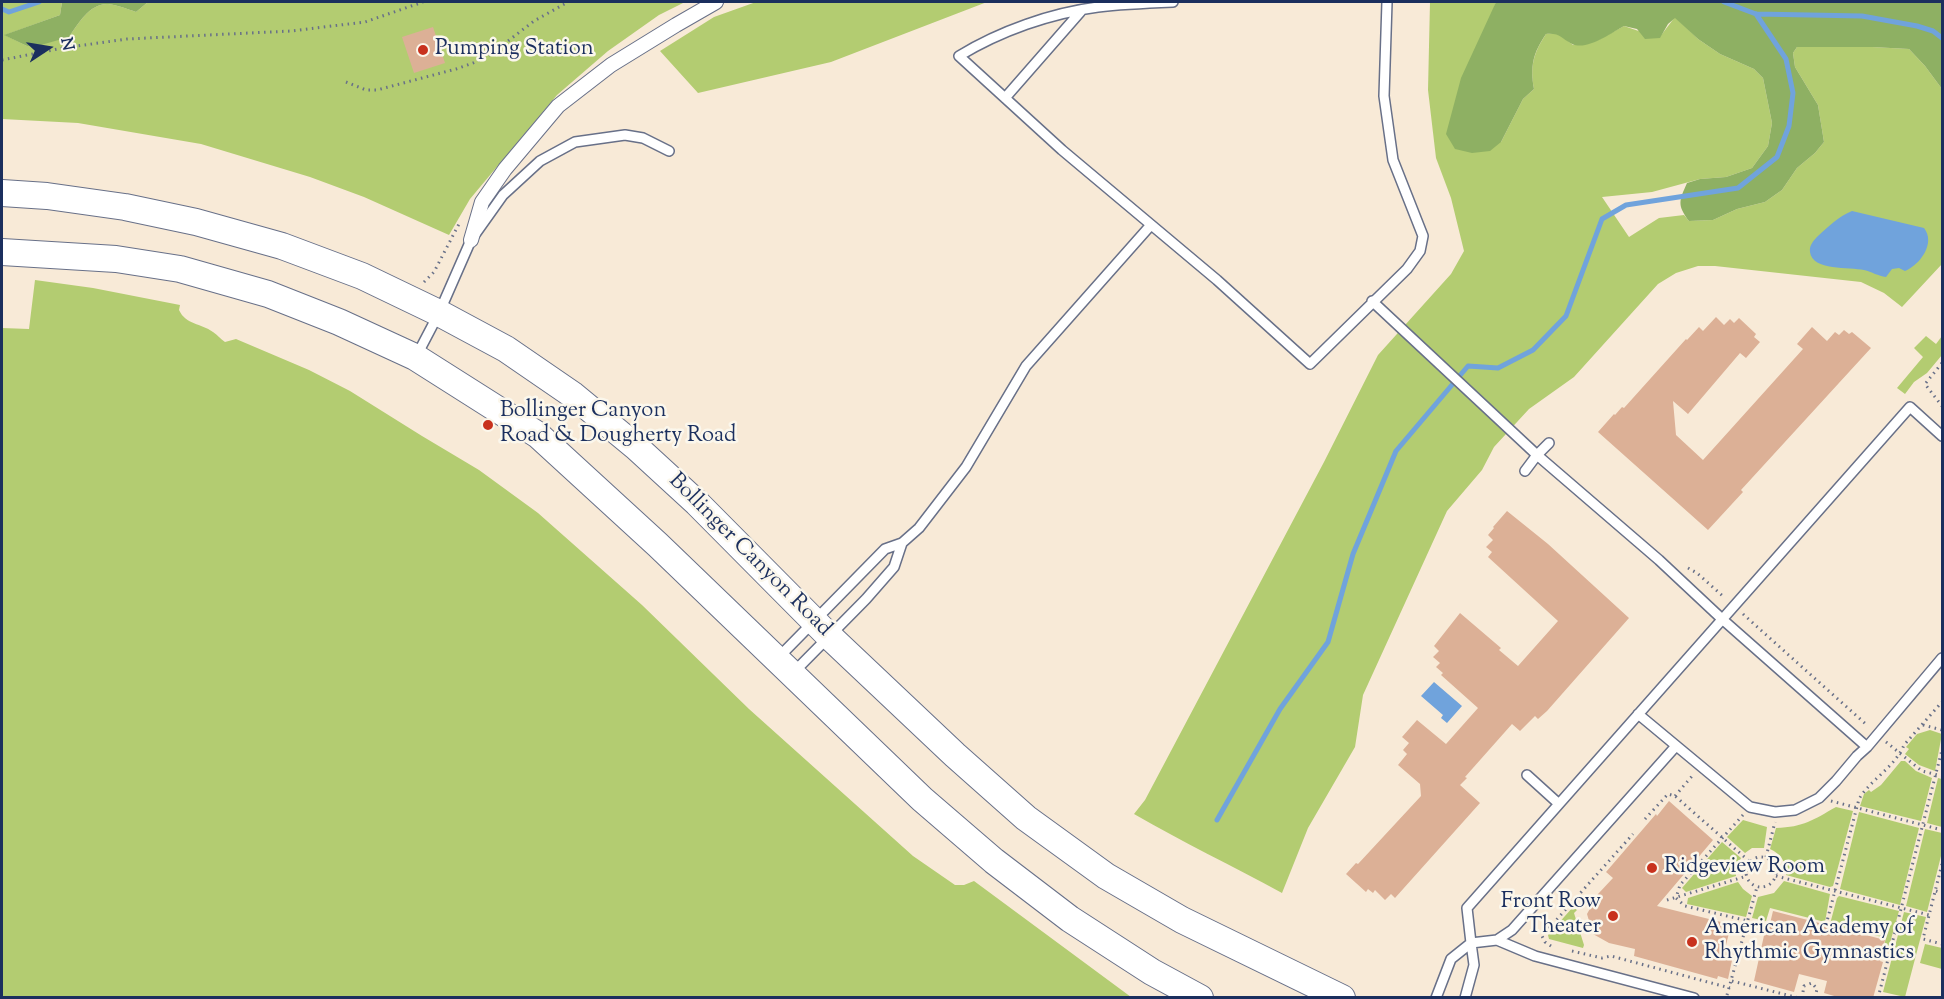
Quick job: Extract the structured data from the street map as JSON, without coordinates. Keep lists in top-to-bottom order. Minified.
{"streets":{"main road":["Bollinger Canyon Road"]},"places":["Pumping Station","Bollinger Canyon Road & Dougherty Road","Ridgeview Room","Front Row Theater","American Academy of Rhythmic Gymnastics"],"north":"right"}
